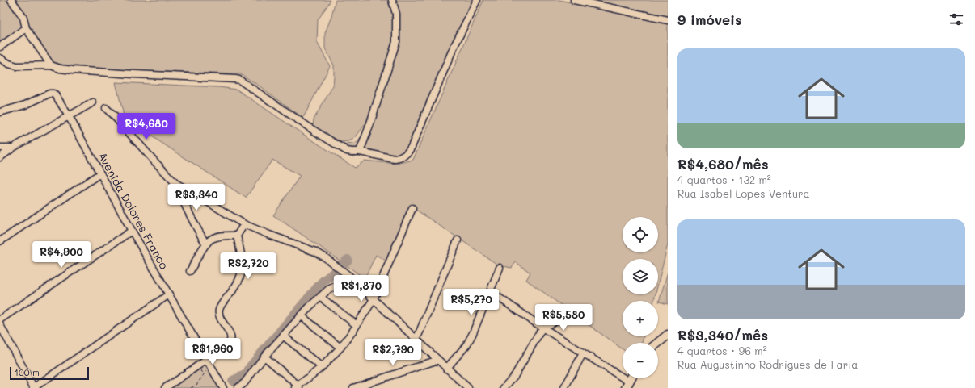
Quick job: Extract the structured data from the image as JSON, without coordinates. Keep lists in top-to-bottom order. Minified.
{"streets":{"street":["Avenida Dolores Franco"]},"scale_bar":"100 m","page":{"heading":"9 imóveis","list":[{"name":"R$4,680/mês","note":"4 quartos · 132 m² · Rua Isabel Lopes Ventura"},{"name":"R$3,340/mês","note":"4 quartos · 96 m² · Rua Augustinho Rodrigues de Faria"}],"price":["R$4,680","R$3,340","R$4,900","R$2,720","R$1,870","R$5,270","R$5,580","R$1,960","R$2,790"],"map_buttons":["+","−"],"scale":"100 m"}}
